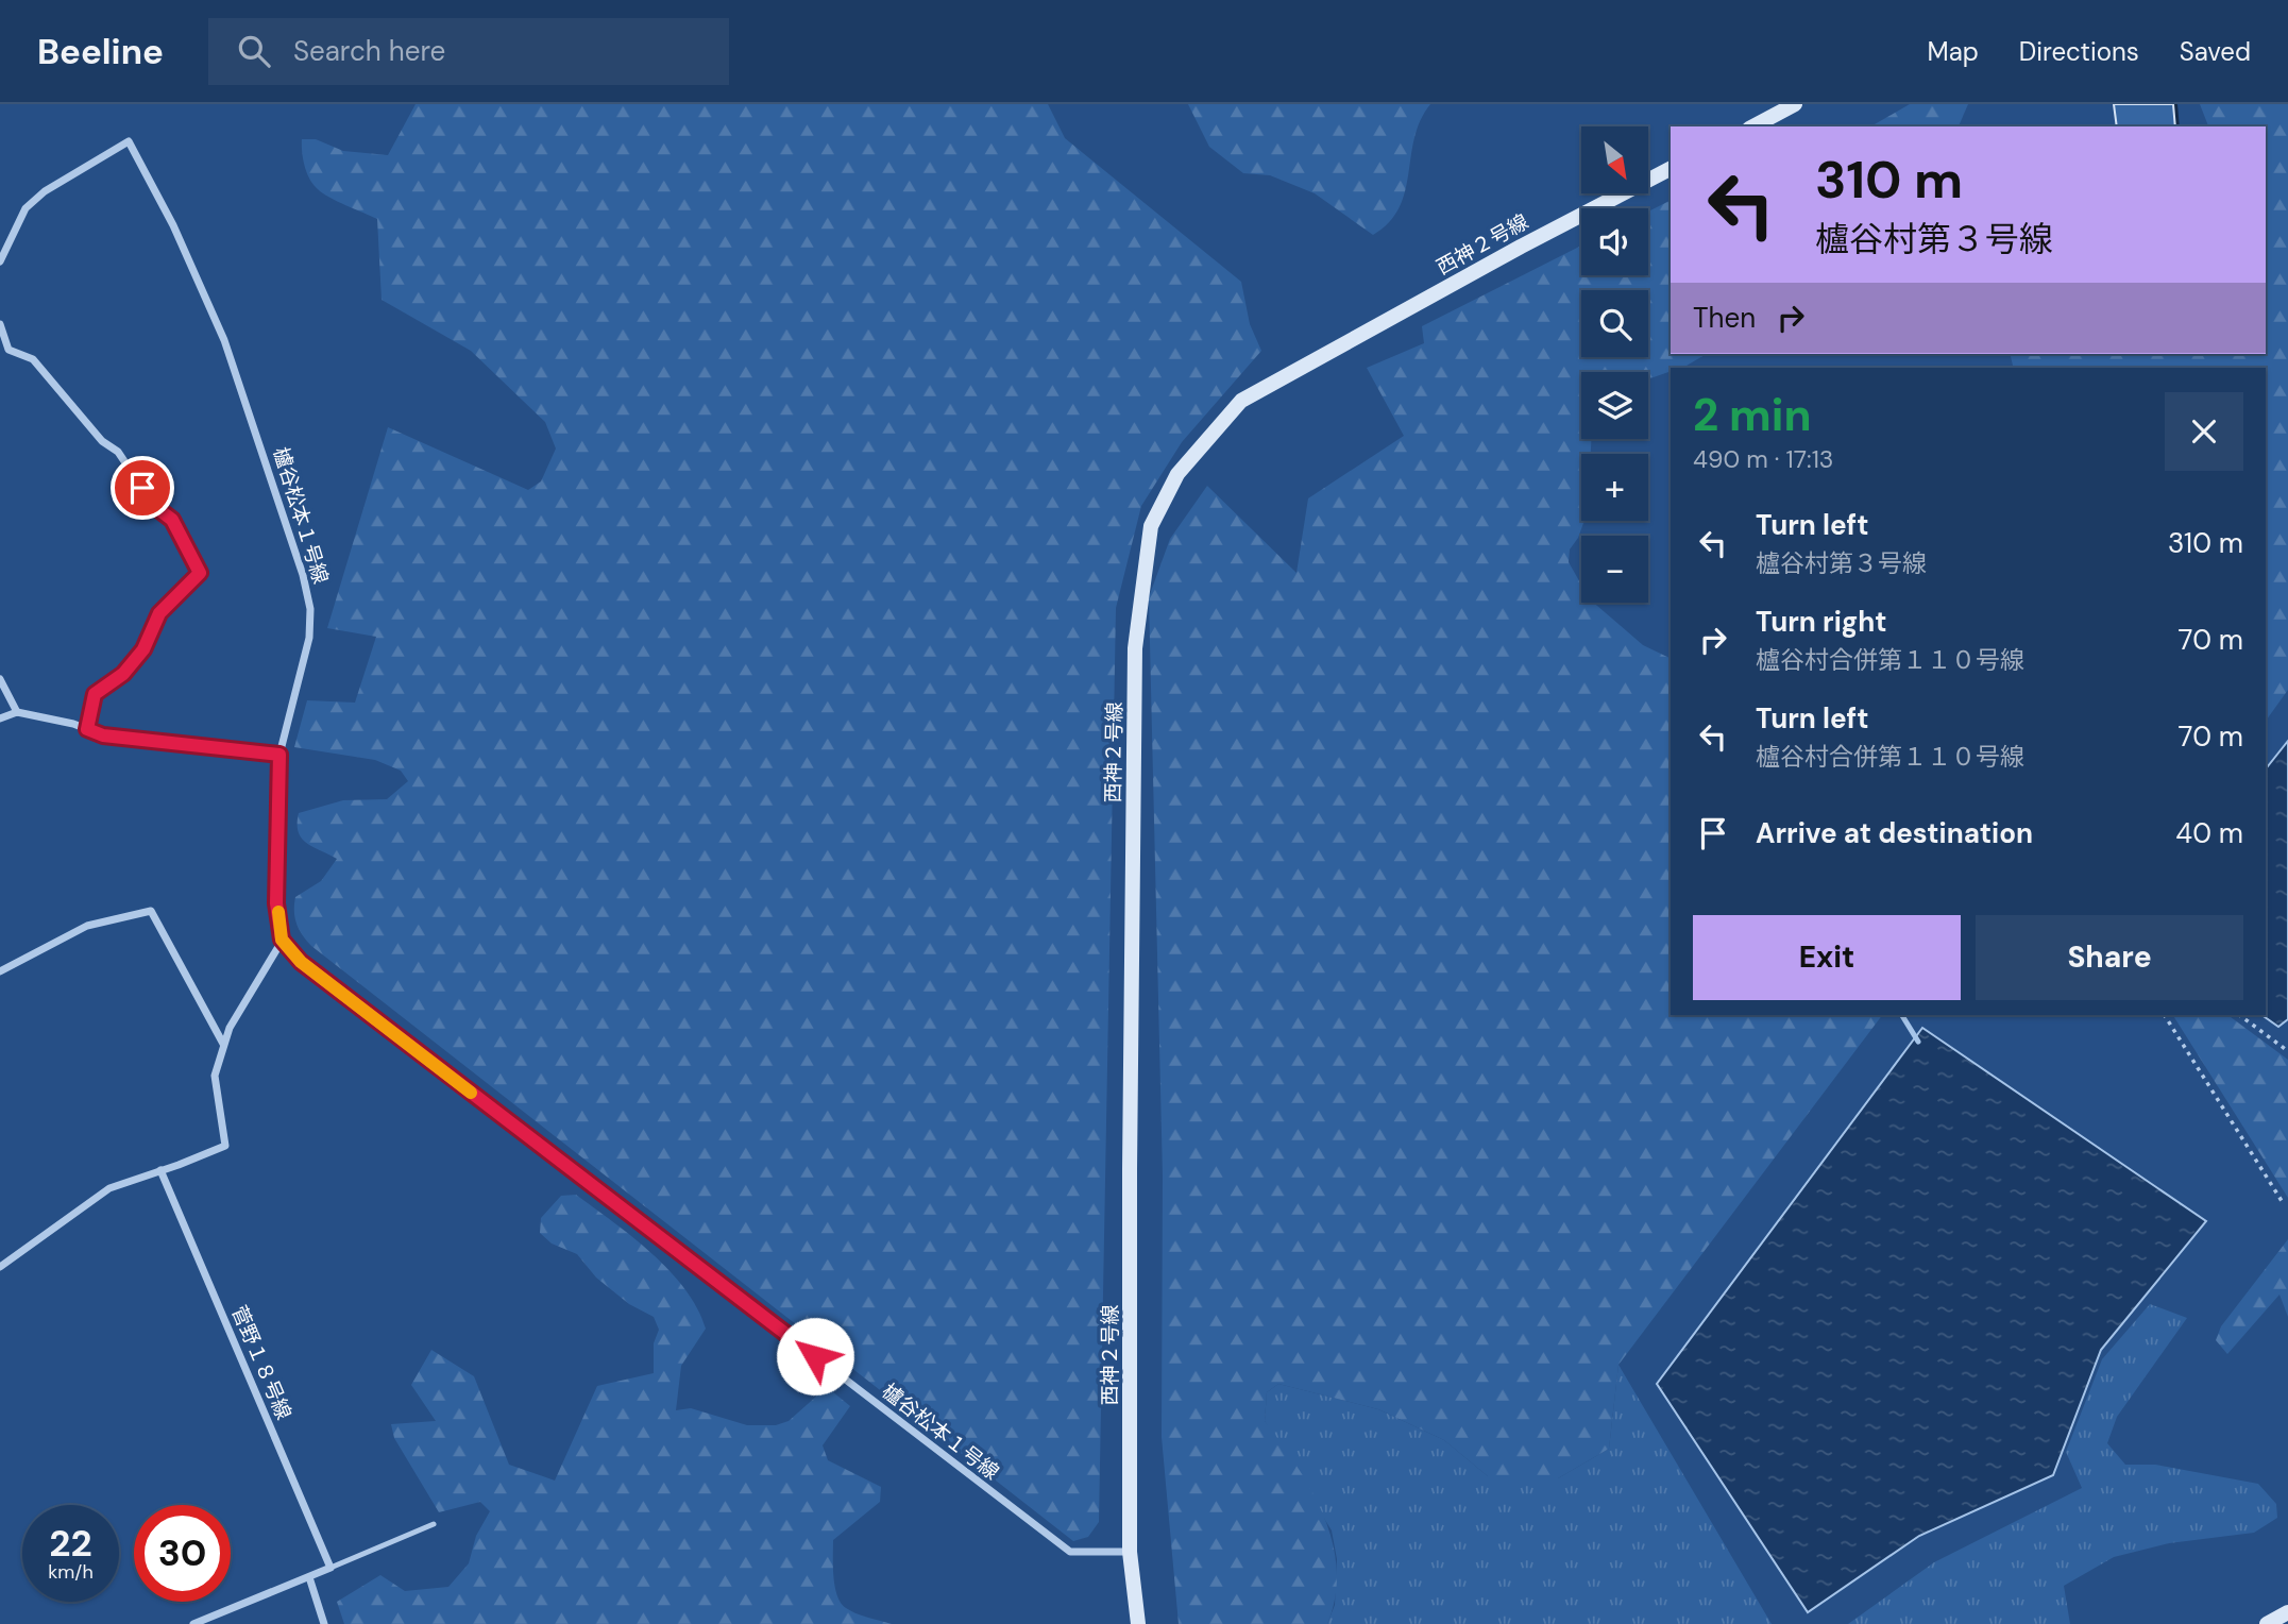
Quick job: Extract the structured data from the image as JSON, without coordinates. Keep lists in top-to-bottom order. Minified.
{"streets":{"street":["西神２号線","櫨谷松本１号線","菅野１８号線"]},"crossings":[["西神２号線","櫨谷松本１号線"]],"north":"bottom right","page":{"header":"Beeline","search":"Search here","nav":["Map","Directions","Saved"],"map_buttons":["+","−"],"turn":["310 m","櫨谷村第３号線"],"then":"Then","heading":["2 min","490 m · 17:13"],"list":[{"name":"Turn left","note":"櫨谷村第３号線","value":"310 m"},{"name":"Turn right","note":"櫨谷村合併第１１０号線","value":"70 m"},{"name":"Turn left","note":"櫨谷村合併第１１０号線","value":"70 m"},{"name":"Arrive at destination","value":"40 m"}],"buttons":["Exit","Share"],"speed":"22 km/h","limit":"30"}}
